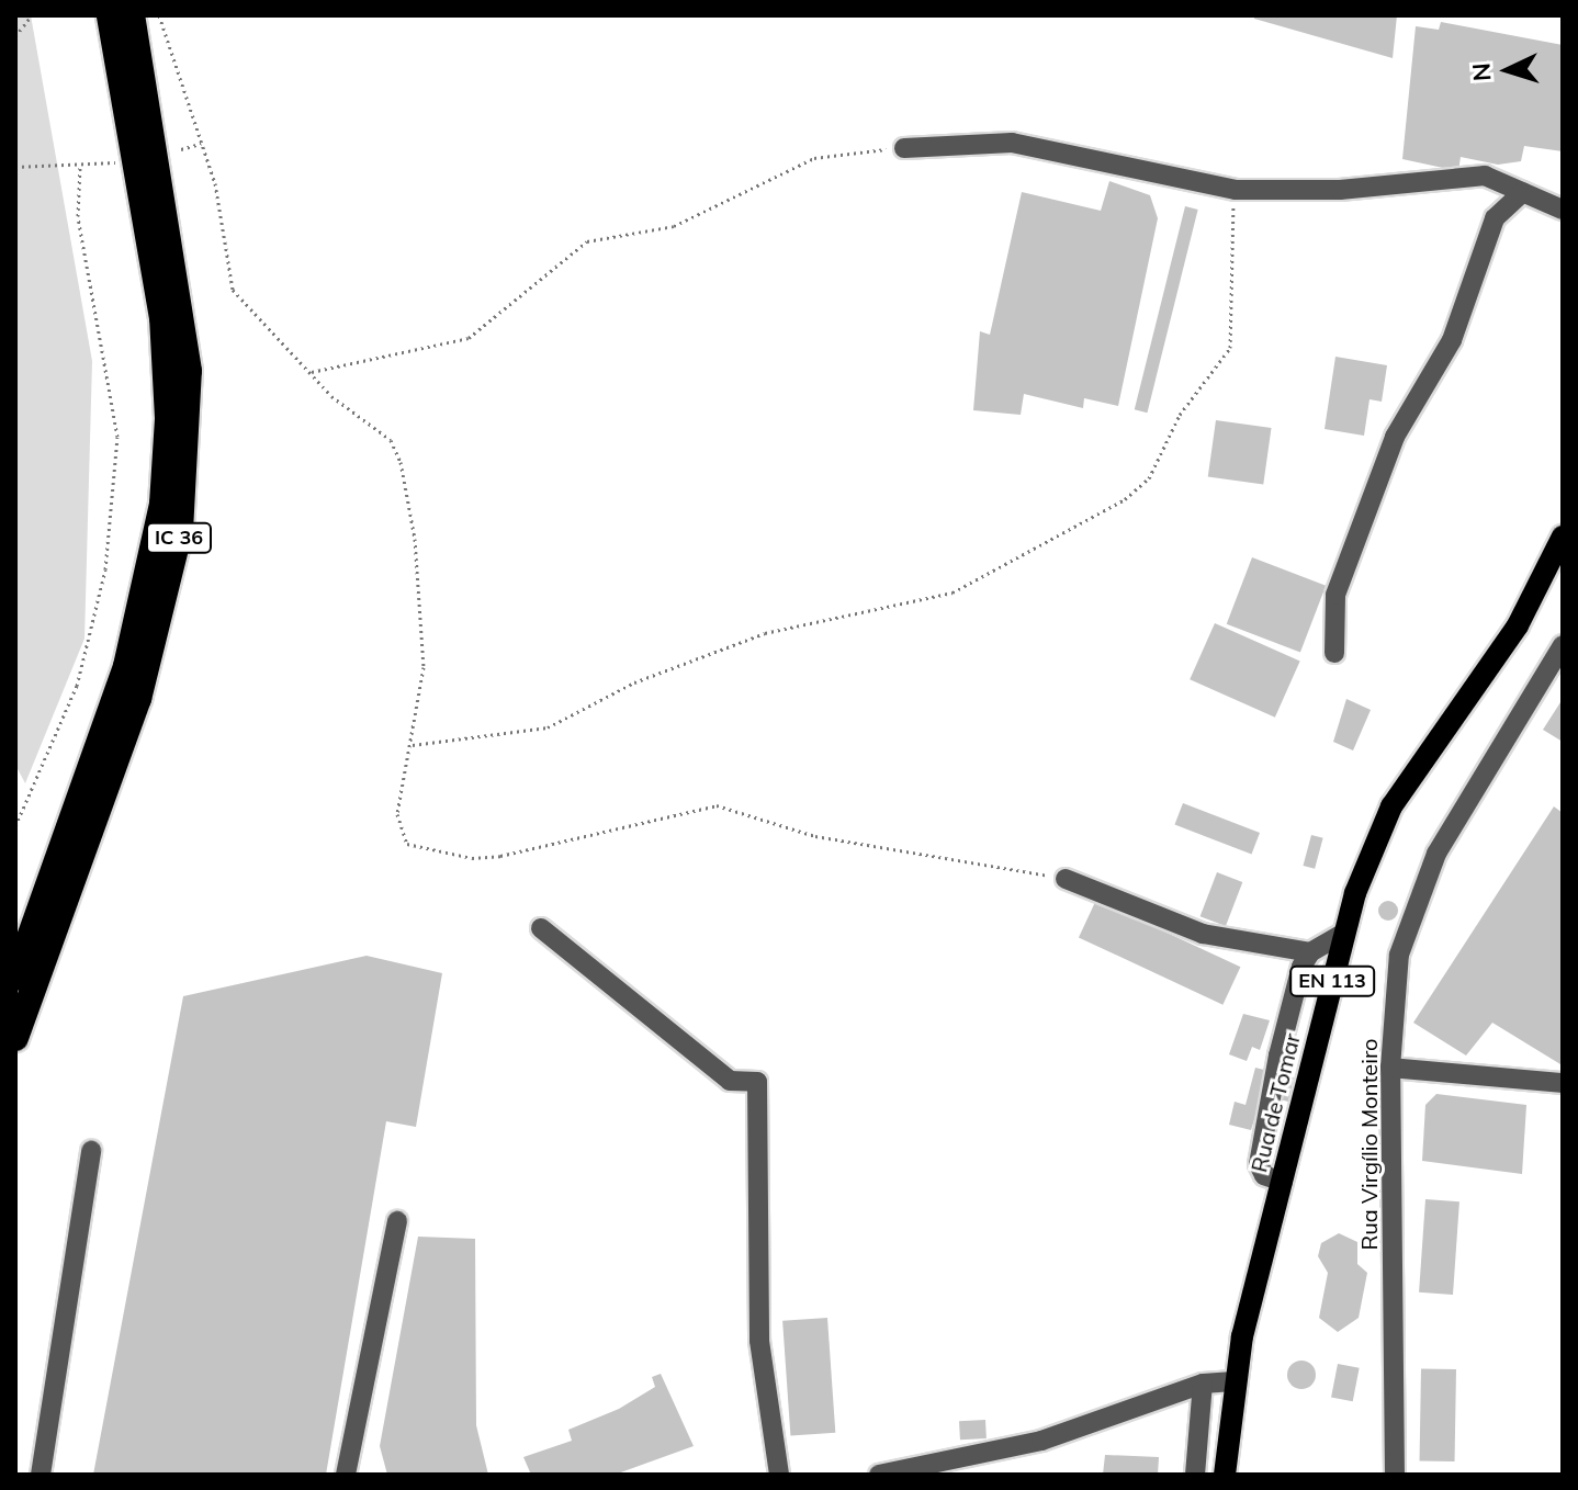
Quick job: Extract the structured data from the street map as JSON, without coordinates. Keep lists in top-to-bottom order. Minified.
{"streets":{"highway":["IC 36"],"main road":["EN 113","Rua de Tomar"],"street":["Rua Virgílio Monteiro"]},"north":"left"}
